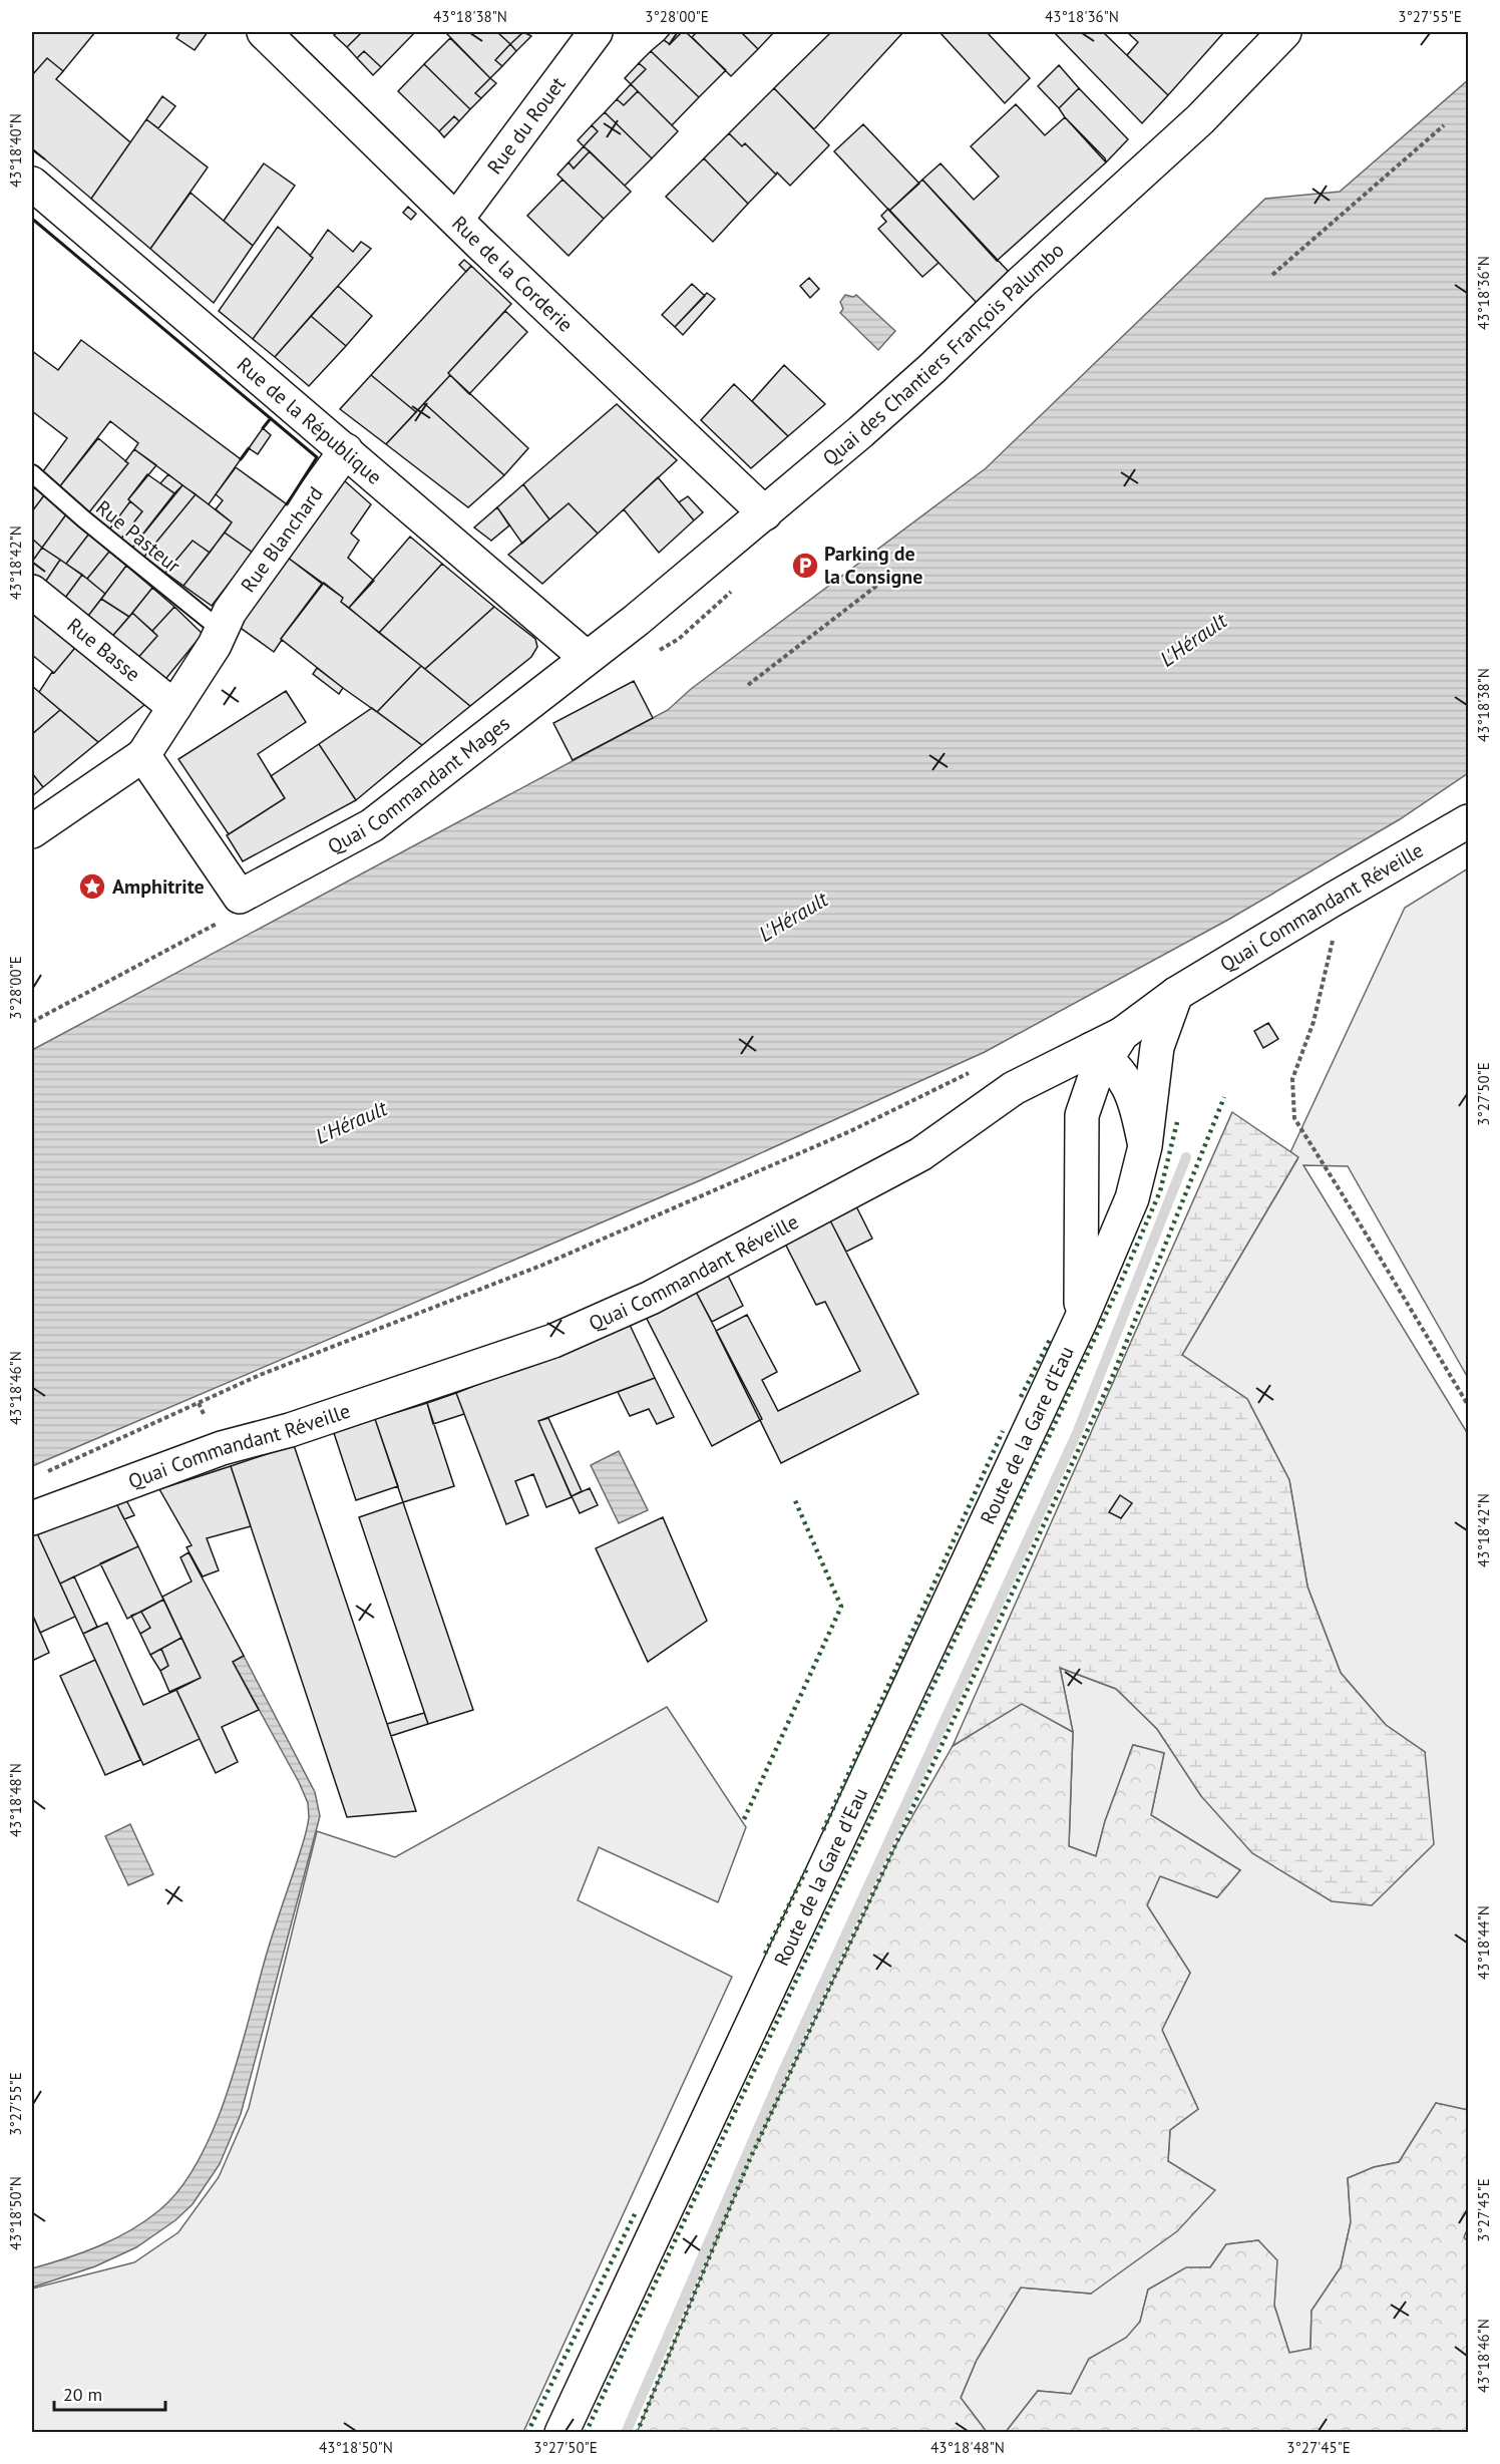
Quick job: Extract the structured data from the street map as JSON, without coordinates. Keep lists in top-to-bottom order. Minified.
{"streets":{"street":["Rue du Rouet","Rue de la Corderie","Quai des Chantiers François Palumbo","Rue de la République","Rue Blanchard","Rue Basse","Quai Commandant Mages","Quai Commandant Réveille","Route de la Gare d'Eau"],"lane":["Rue Pasteur"]},"crossings":[["Rue du Rouet","Rue de la Corderie"],["Rue de la Corderie","Quai des Chantiers François Palumbo"],["Quai des Chantiers François Palumbo","Rue de la République"],["Quai des Chantiers François Palumbo","Quai Commandant Mages"],["Rue de la République","Rue Blanchard"],["Rue de la République","Quai Commandant Mages"],["Rue Pasteur","Rue Blanchard"],["Rue Blanchard","Rue Basse"],["Rue Blanchard","Quai Commandant Mages"],["Quai Commandant Réveille","Route de la Gare d'Eau"]],"water":["L'Hérault"],"places":{"parking":["Parking de la Consigne"],"place":["Amphitrite"]},"scale_bar":"20 m","coordinates":["43°18'38\"N","3°28'00\"E","43°18'36\"N","3°27'55\"E","43°18'40\"N","43°18'42\"N","3°27'50\"E","43°18'46\"N","43°18'48\"N","43°18'44\"N","3°27'45\"E","43°18'50\"N"]}
